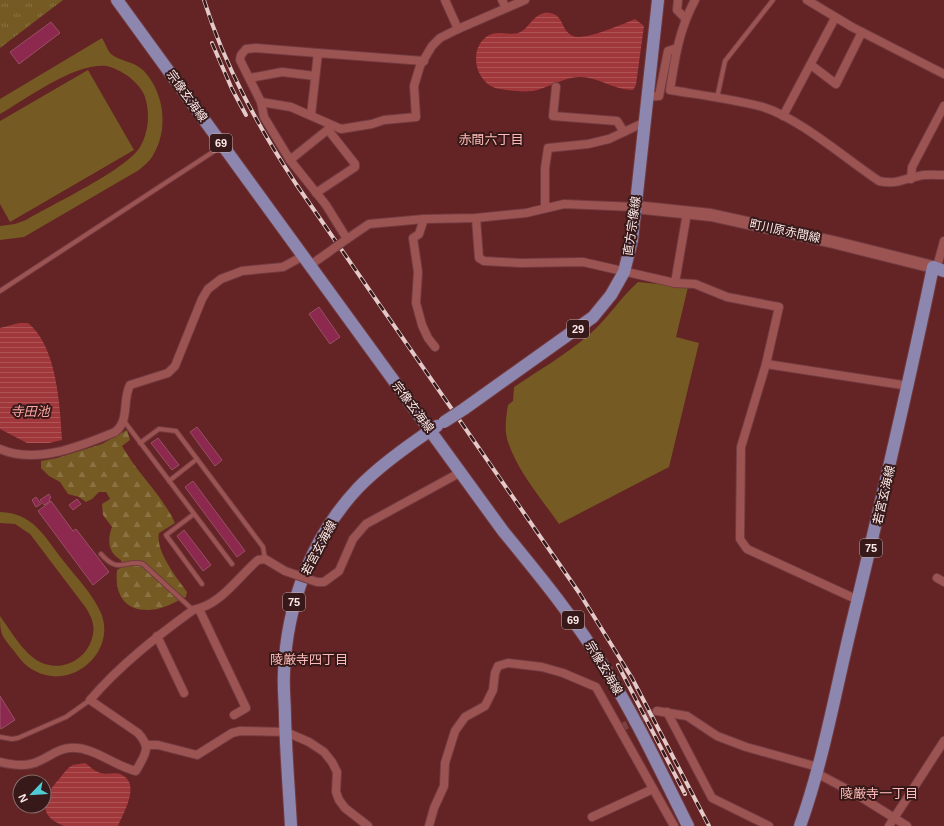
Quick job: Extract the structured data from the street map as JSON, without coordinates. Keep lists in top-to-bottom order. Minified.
{"streets":{"main road":["宗像玄海線","69","直方宗像線","町川原赤間線","29","若宮玄海線","75"]},"crossings":[["宗像玄海線","直方宗像線"],["宗像玄海線","若宮玄海線"],["直方宗像線","町川原赤間線"],["直方宗像線","若宮玄海線"],["町川原赤間線","若宮玄海線"]],"districts":["赤間六丁目","陵厳寺四丁目","陵厳寺一丁目"],"water":["寺田池"],"north":"bottom left"}
